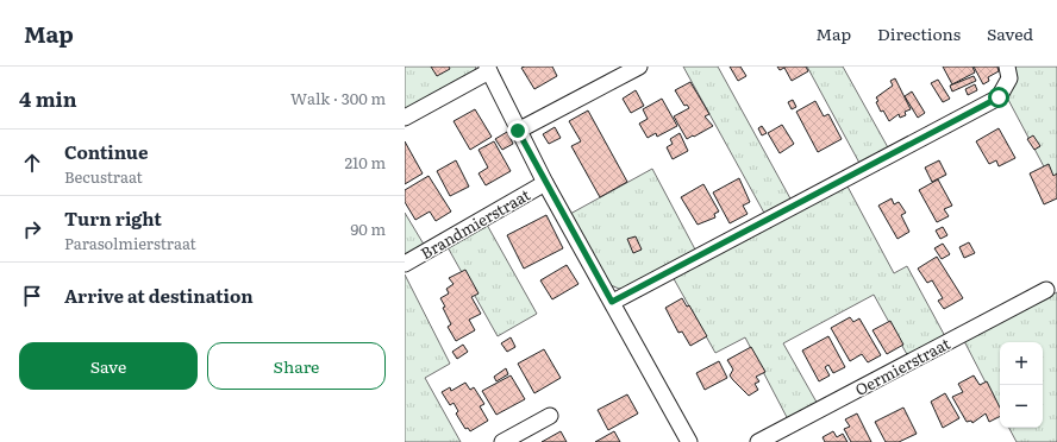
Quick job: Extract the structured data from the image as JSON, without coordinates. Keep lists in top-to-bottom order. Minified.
{"streets":{"street":["Brandmierstraat","Oermierstraat"]},"page":{"header":"Map","nav":["Map","Directions","Saved"],"heading":["4 min","Walk · 300 m"],"list":[["Continue","Becustraat","210 m"],["Turn right","Parasolmierstraat","90 m"],"Arrive at destination"],"buttons":["Save","Share"],"map_buttons":["+","−"]}}
